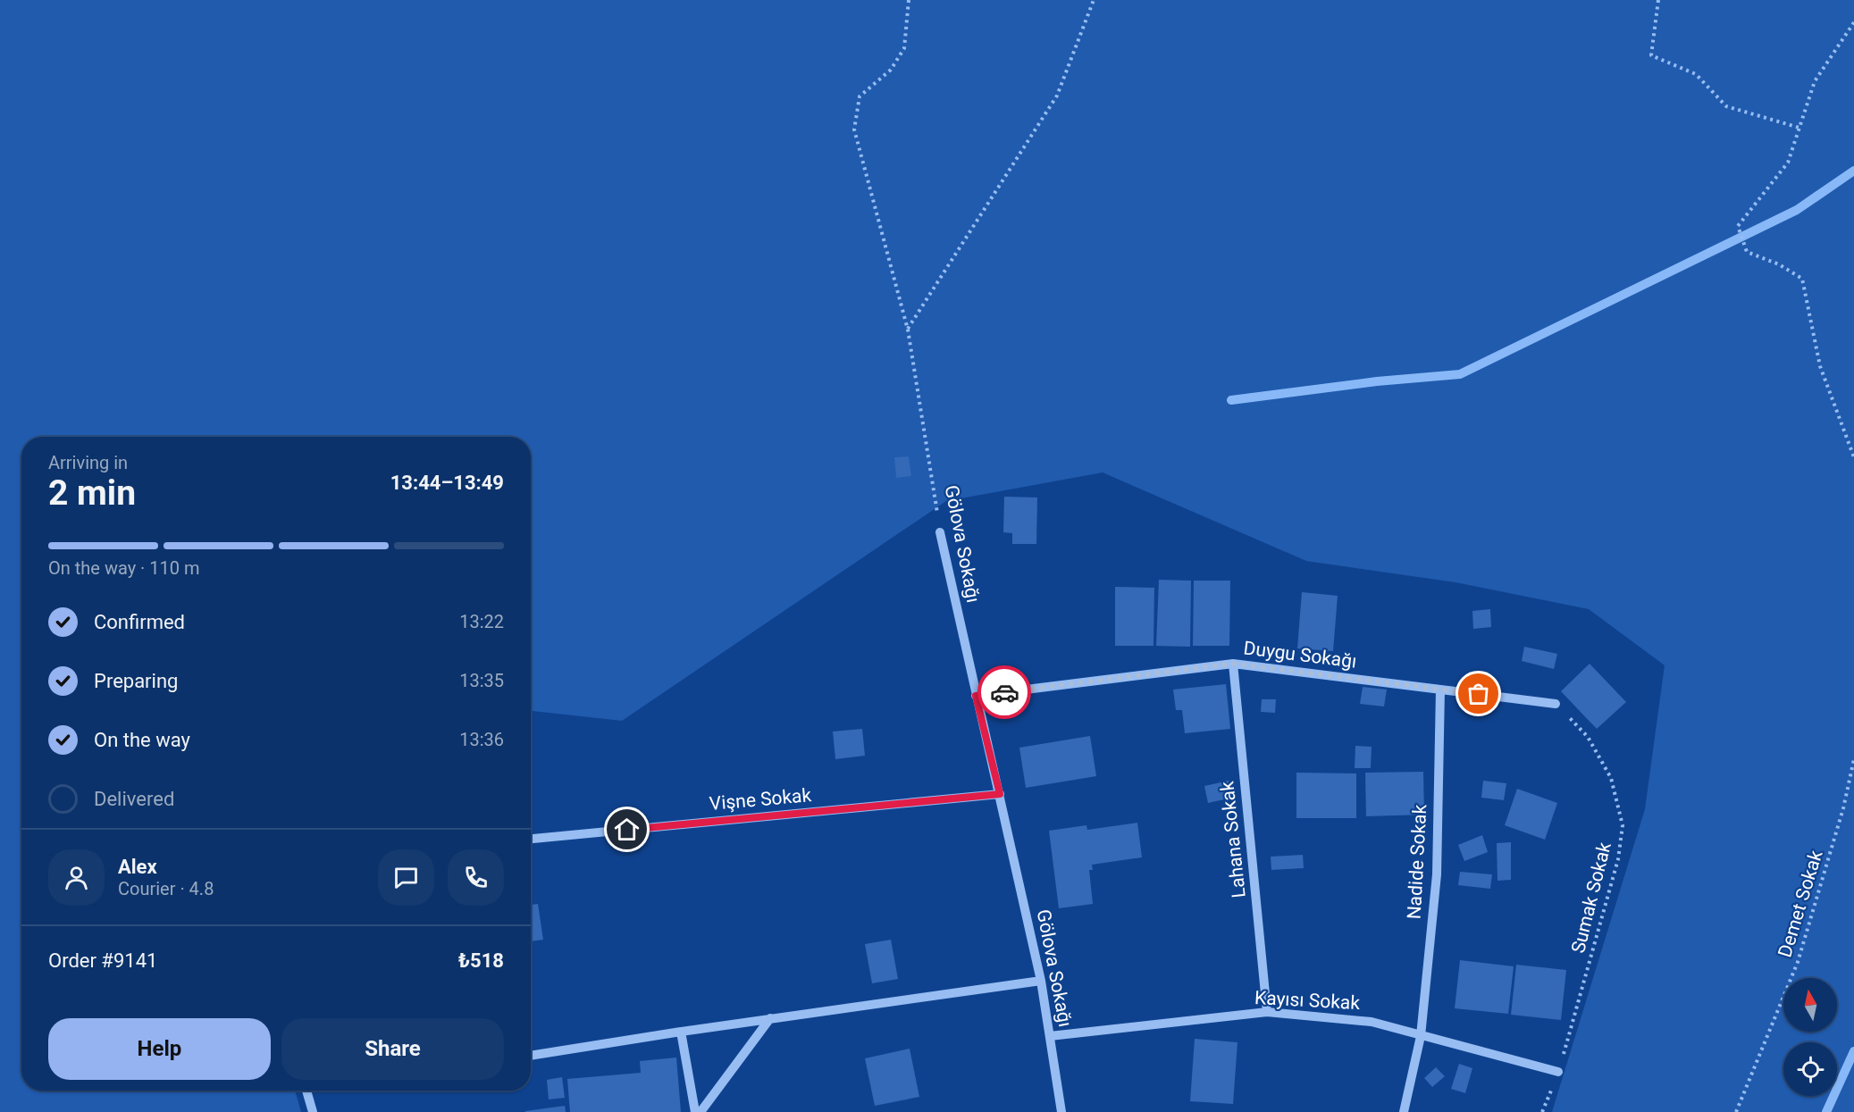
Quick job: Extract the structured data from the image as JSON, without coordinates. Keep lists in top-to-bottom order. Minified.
{"streets":{"street":["Gölova Sokağı","Duygu Sokağı","Vişne Sokak","Lahana Sokak","Nadide Sokak","Kayısı Sokak"],"path":["Sumak Sokak","Demet Sokak"]},"crossings":[["Gölova Sokağı","Duygu Sokağı"],["Gölova Sokağı","Vişne Sokak"],["Gölova Sokağı","Kayısı Sokak"],["Duygu Sokağı","Lahana Sokak"],["Duygu Sokağı","Nadide Sokak"],["Duygu Sokağı","Sumak Sokak"],["Lahana Sokak","Kayısı Sokak"],["Nadide Sokak","Kayısı Sokak"],["Sumak Sokak","Kayısı Sokak"]],"north":"top","page":{"heading":["2 min","Arriving in","13:44–13:49"],"panel":["Alex","Courier · 4.8","Order #9141","₺518"],"bar":"On the way · 110 m","list":[["Confirmed","13:22"],["Preparing","13:35"],["On the way","13:36"],"Delivered"],"buttons":["Help","Share"]}}
